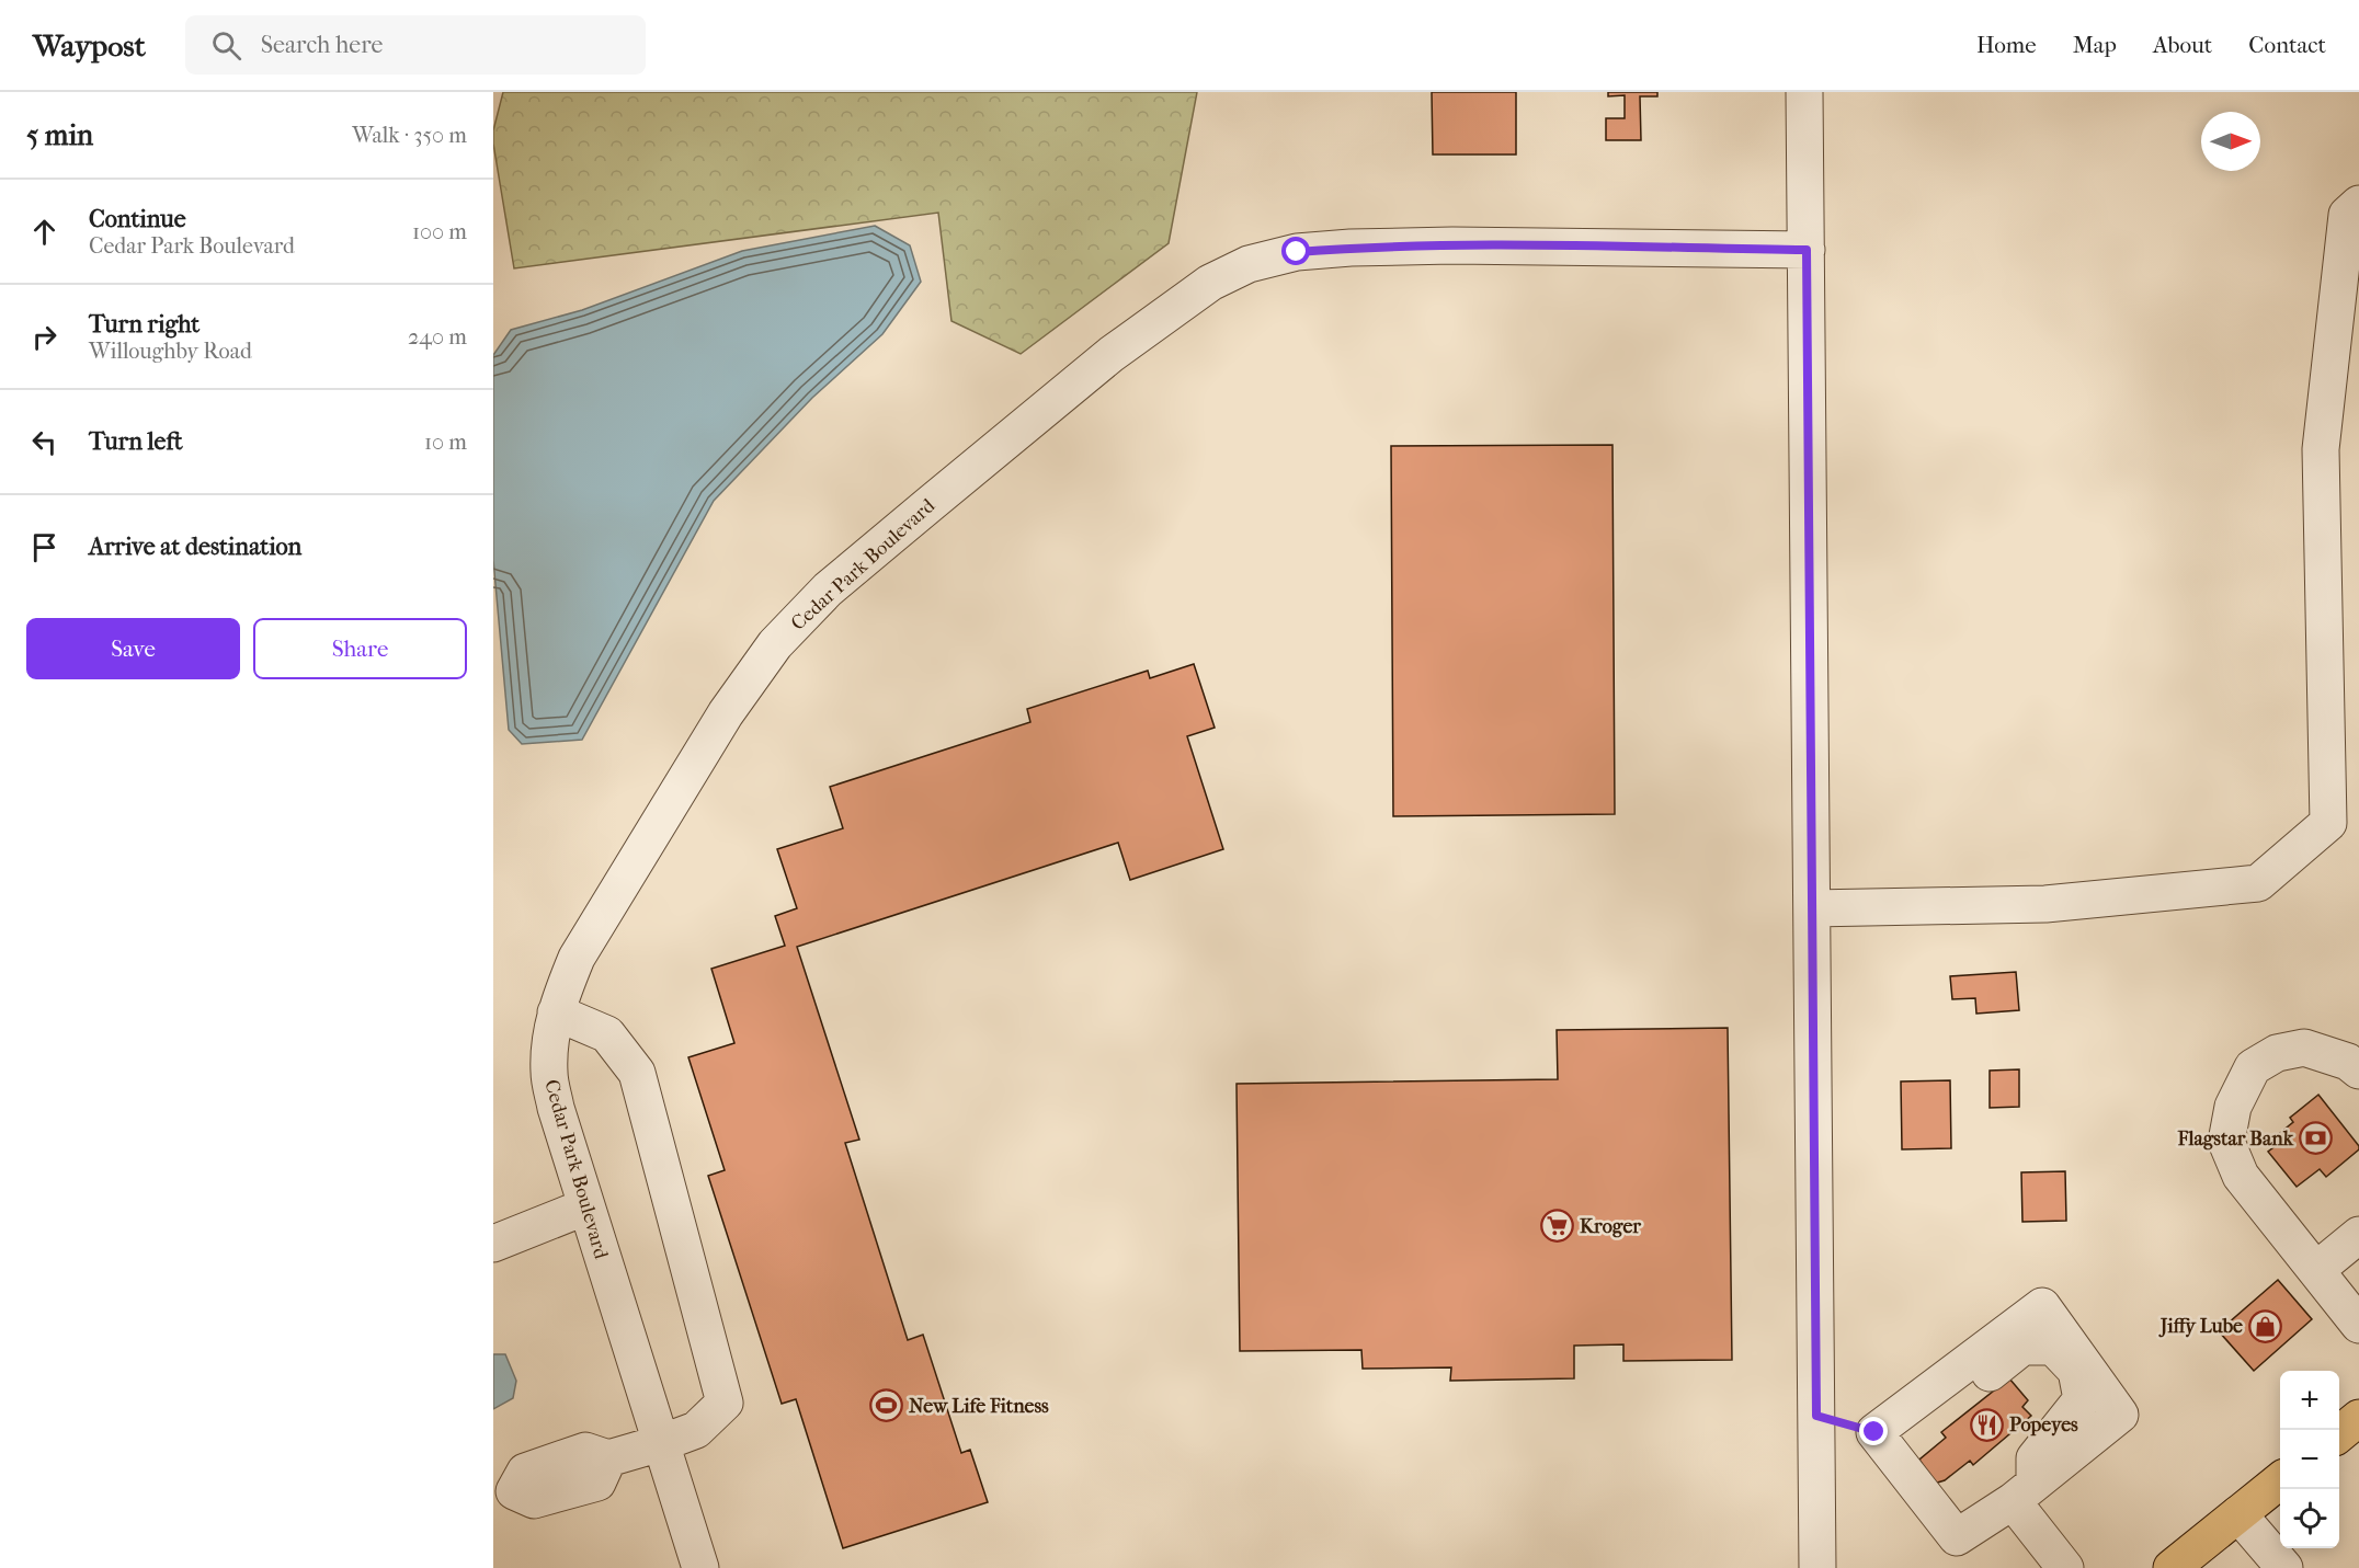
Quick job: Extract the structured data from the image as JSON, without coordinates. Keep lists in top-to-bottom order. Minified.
{"streets":{"street":["Cedar Park Boulevard"]},"places":{"bank":["Flagstar Bank"],"supermarket":["Kroger"],"shop":["Jiffy Lube"],"sports":["New Life Fitness"],"restaurant":["Popeyes"]},"north":"right","page":{"header":"Waypost","search":"Search here","nav":["Home","Map","About","Contact"],"heading":["5 min","Walk · 350 m"],"list":[["Continue","Cedar Park Boulevard","100 m"],["Turn right","Willoughby Road","240 m"],["Turn left","10 m"],"Arrive at destination"],"buttons":["Save","Share"],"map_buttons":["+","−"]}}
